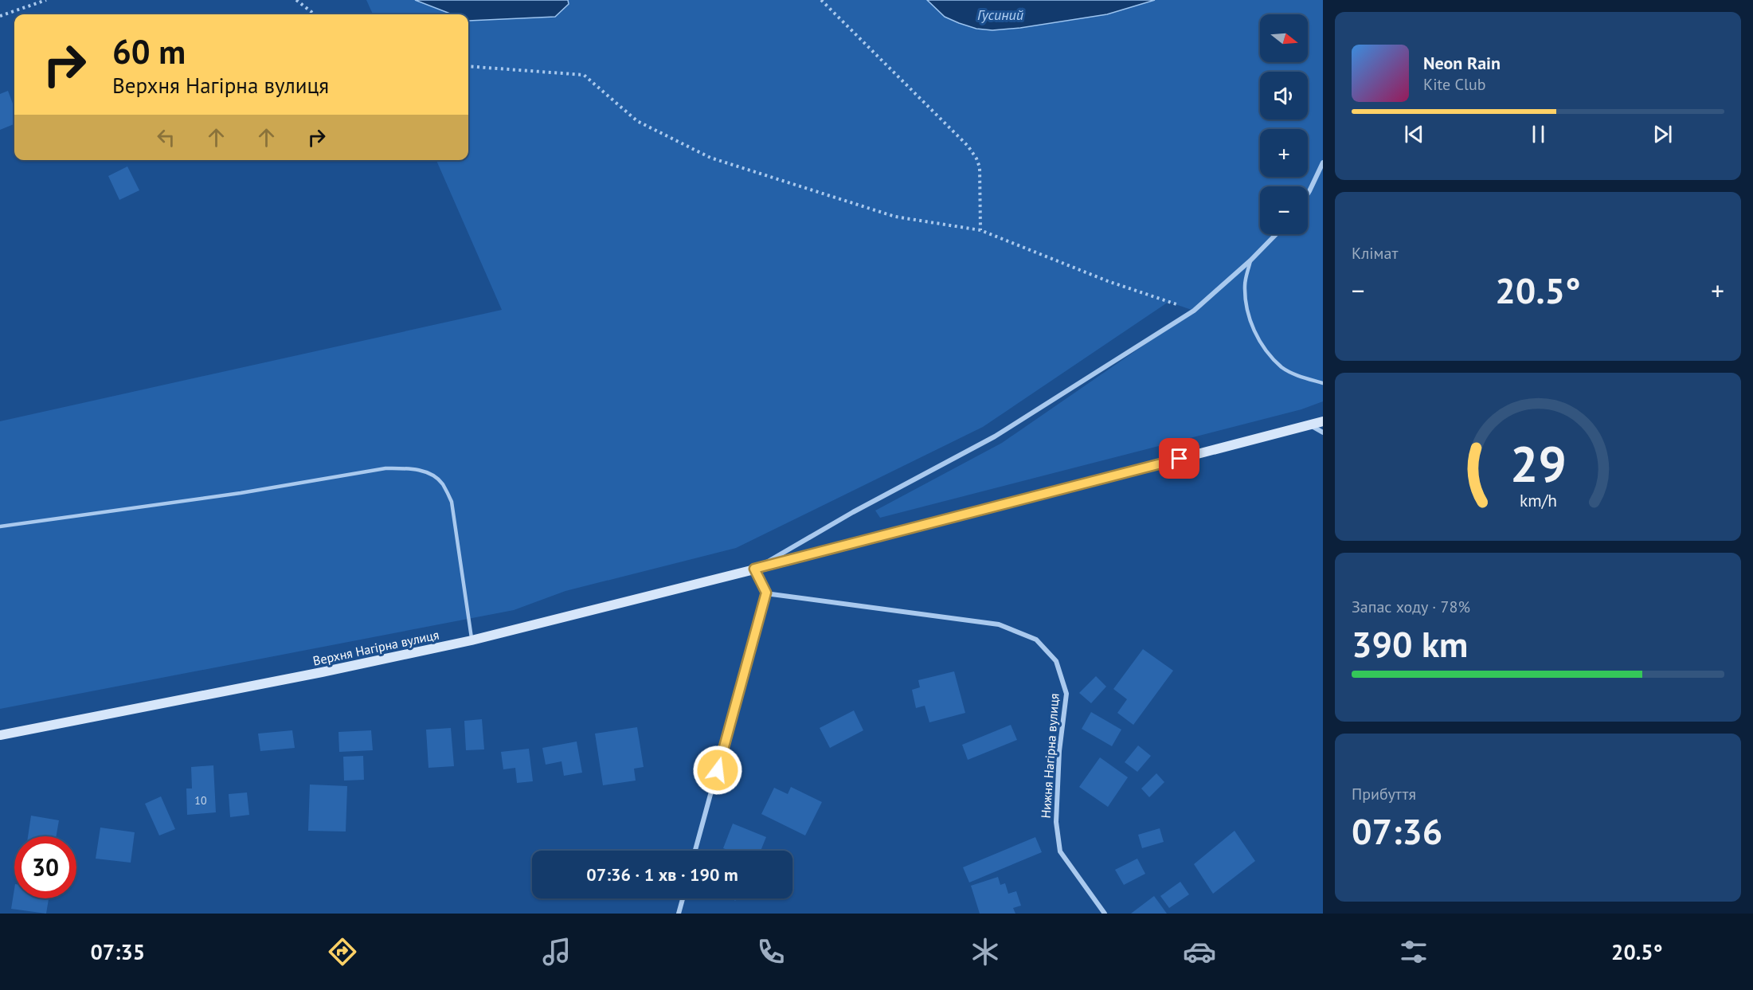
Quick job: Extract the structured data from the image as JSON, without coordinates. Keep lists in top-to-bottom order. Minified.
{"streets":{"main road":["Верхня Нагірна вулиця"],"street":["Нижня Нагірна вулиця"]},"water":["Гусиний"],"house_numbers":["10"],"north":"right","page":{"map_buttons":["+","−"],"turn":["60 m","Верхня Нагірна вулиця"],"song":["Neon Rain","Kite Club"],"tile":["Клімат",["Запас ходу · 78%","390 km"],["Прибуття","07:36"]],"heat":["−","20.5°","+"],"limit":"30","trip":"07:36 · 1 хв · 190 m","tabs":["07:35","20.5°"],"gauge":["29","km/h"]}}
